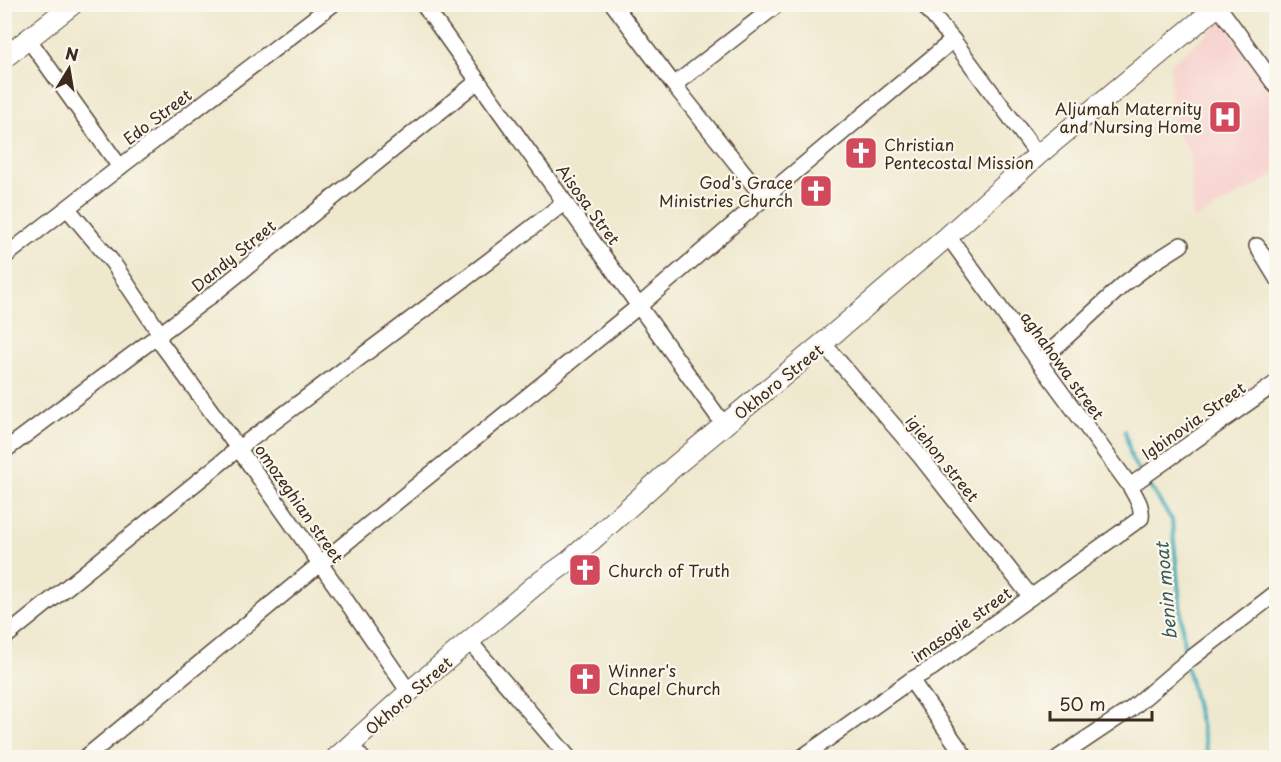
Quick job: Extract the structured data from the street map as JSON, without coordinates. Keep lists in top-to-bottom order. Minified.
{"streets":{"street":["Edo Street","Aisosa Stret","Dandy Street","aghahowa street","Okhoro Street","Igbinovia Street","igiehon street","omozeghian street","imasogie street"]},"crossings":[["Edo Street","omozeghian street"],["Aisosa Stret","Dandy Street"],["Aisosa Stret","Okhoro Street"],["Dandy Street","omozeghian street"],["aghahowa street","Okhoro Street"],["aghahowa street","Igbinovia Street"],["aghahowa street","imasogie street"],["Okhoro Street","igiehon street"],["Okhoro Street","omozeghian street"],["igiehon street","imasogie street"]],"water":["benin moat"],"places":{"hospital":["Aljumah Maternity and Nursing Home"],"church":["Christian Pentecostal Mission","God's Grace Ministries Church","Church of Truth","Winner's Chapel Church"]},"scale_bar":"50 m","north":"top"}
